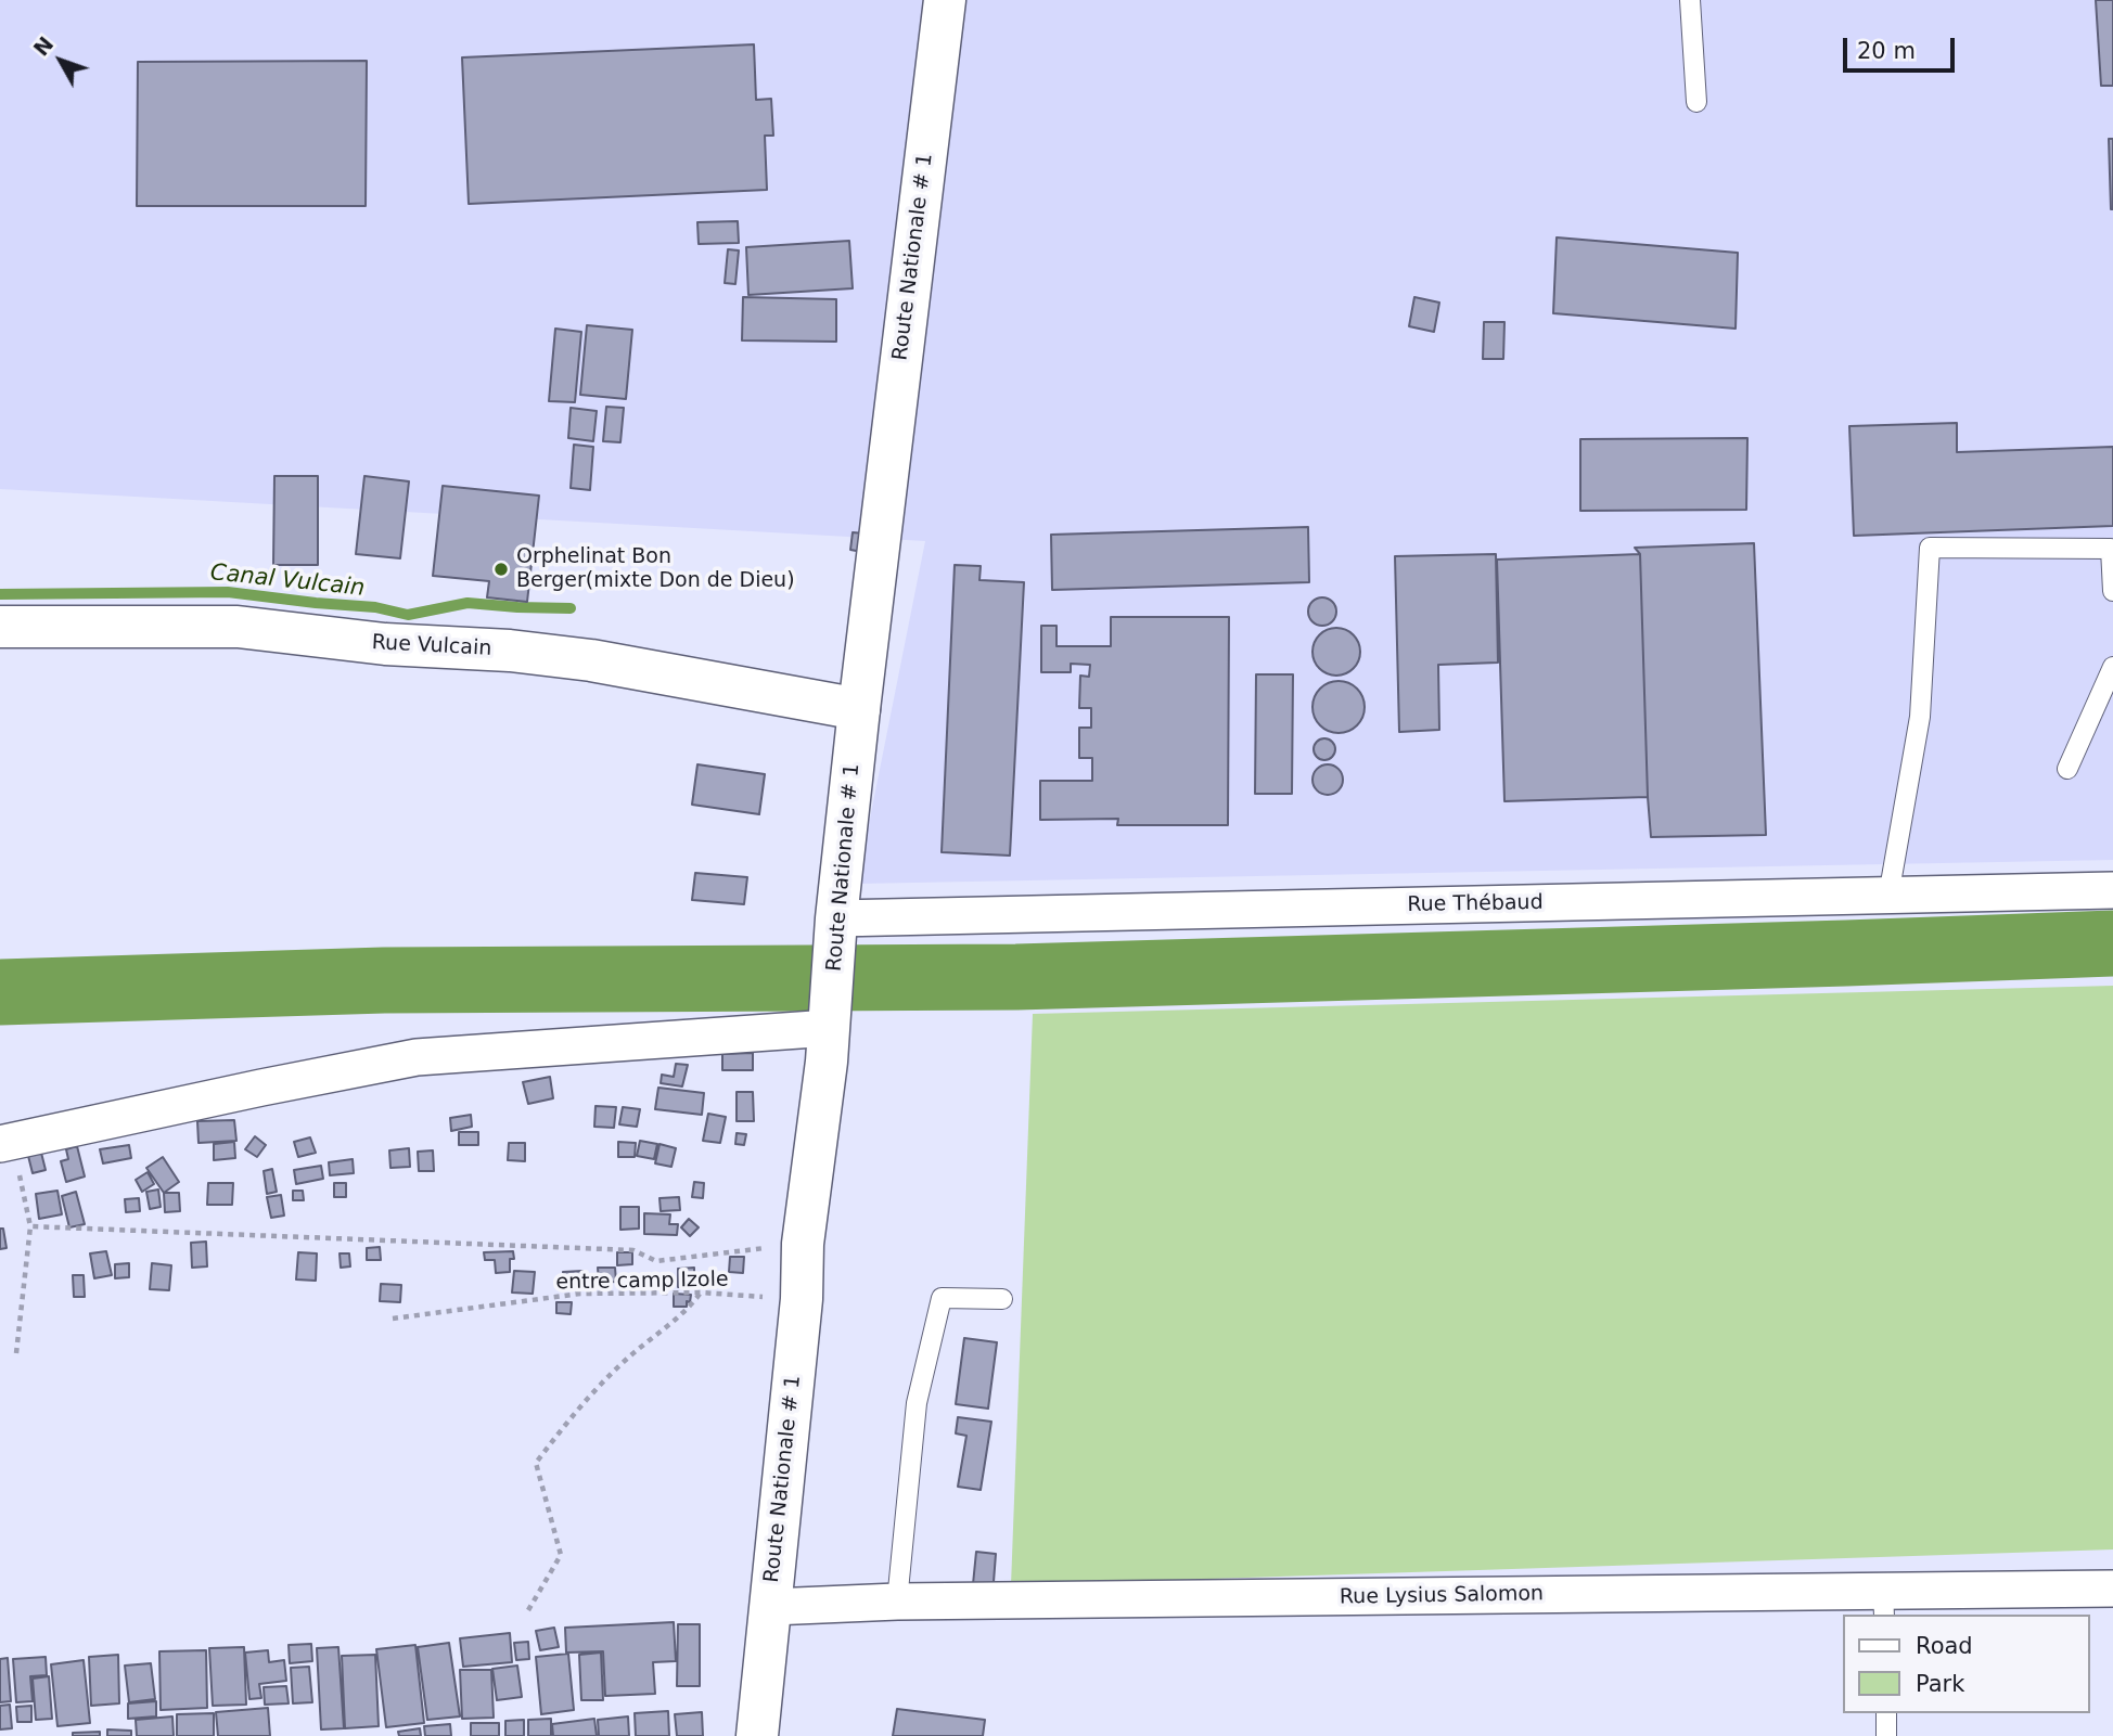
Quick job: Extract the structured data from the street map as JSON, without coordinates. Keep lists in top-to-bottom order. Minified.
{"streets":{"main road":["Route Nationale # 1","Rue Vulcain"],"street":["Rue Thébaud","Rue Lysius Salomon"],"path":["entre camp Izole"]},"crossings":[["Route Nationale # 1","Rue Vulcain"],["Route Nationale # 1","Rue Thébaud"],["Route Nationale # 1","entre camp Izole"],["Route Nationale # 1","Rue Lysius Salomon"]],"water":["Canal Vulcain"],"places":["Orphelinat Bon Berger(mixte Don de Dieu)"],"legend":["Road","Park"],"scale_bar":"20 m","north":"top left"}
